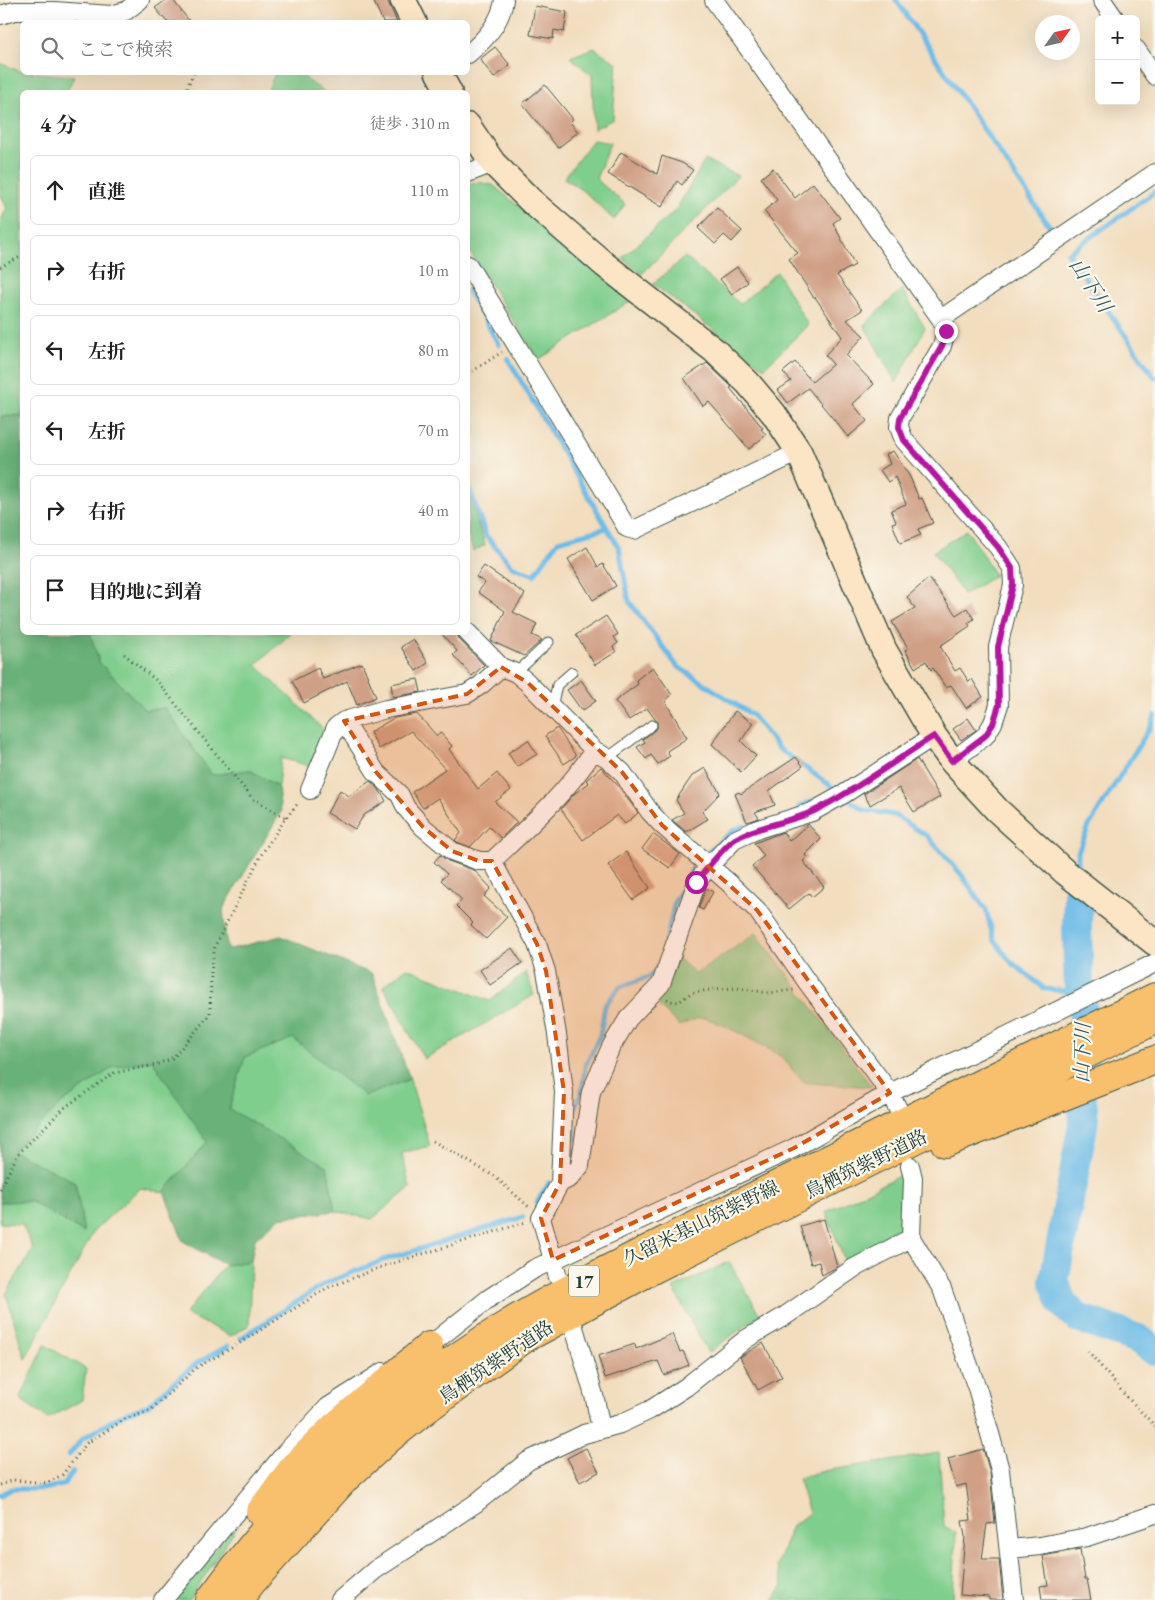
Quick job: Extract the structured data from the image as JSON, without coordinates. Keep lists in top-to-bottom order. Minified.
{"streets":{"main road":["鳥栖筑紫野道路","久留米基山筑紫野線","17"]},"crossings":[["鳥栖筑紫野道路","久留米基山筑紫野線"]],"water":["山下川"],"north":"top right","page":{"map_buttons":["+","−"],"search":"ここで検索","heading":["4 分","徒歩 · 310 m"],"list":[["直進","110 m"],["右折","10 m"],["左折","80 m"],["左折","70 m"],["右折","40 m"],"目的地に到着"]}}
